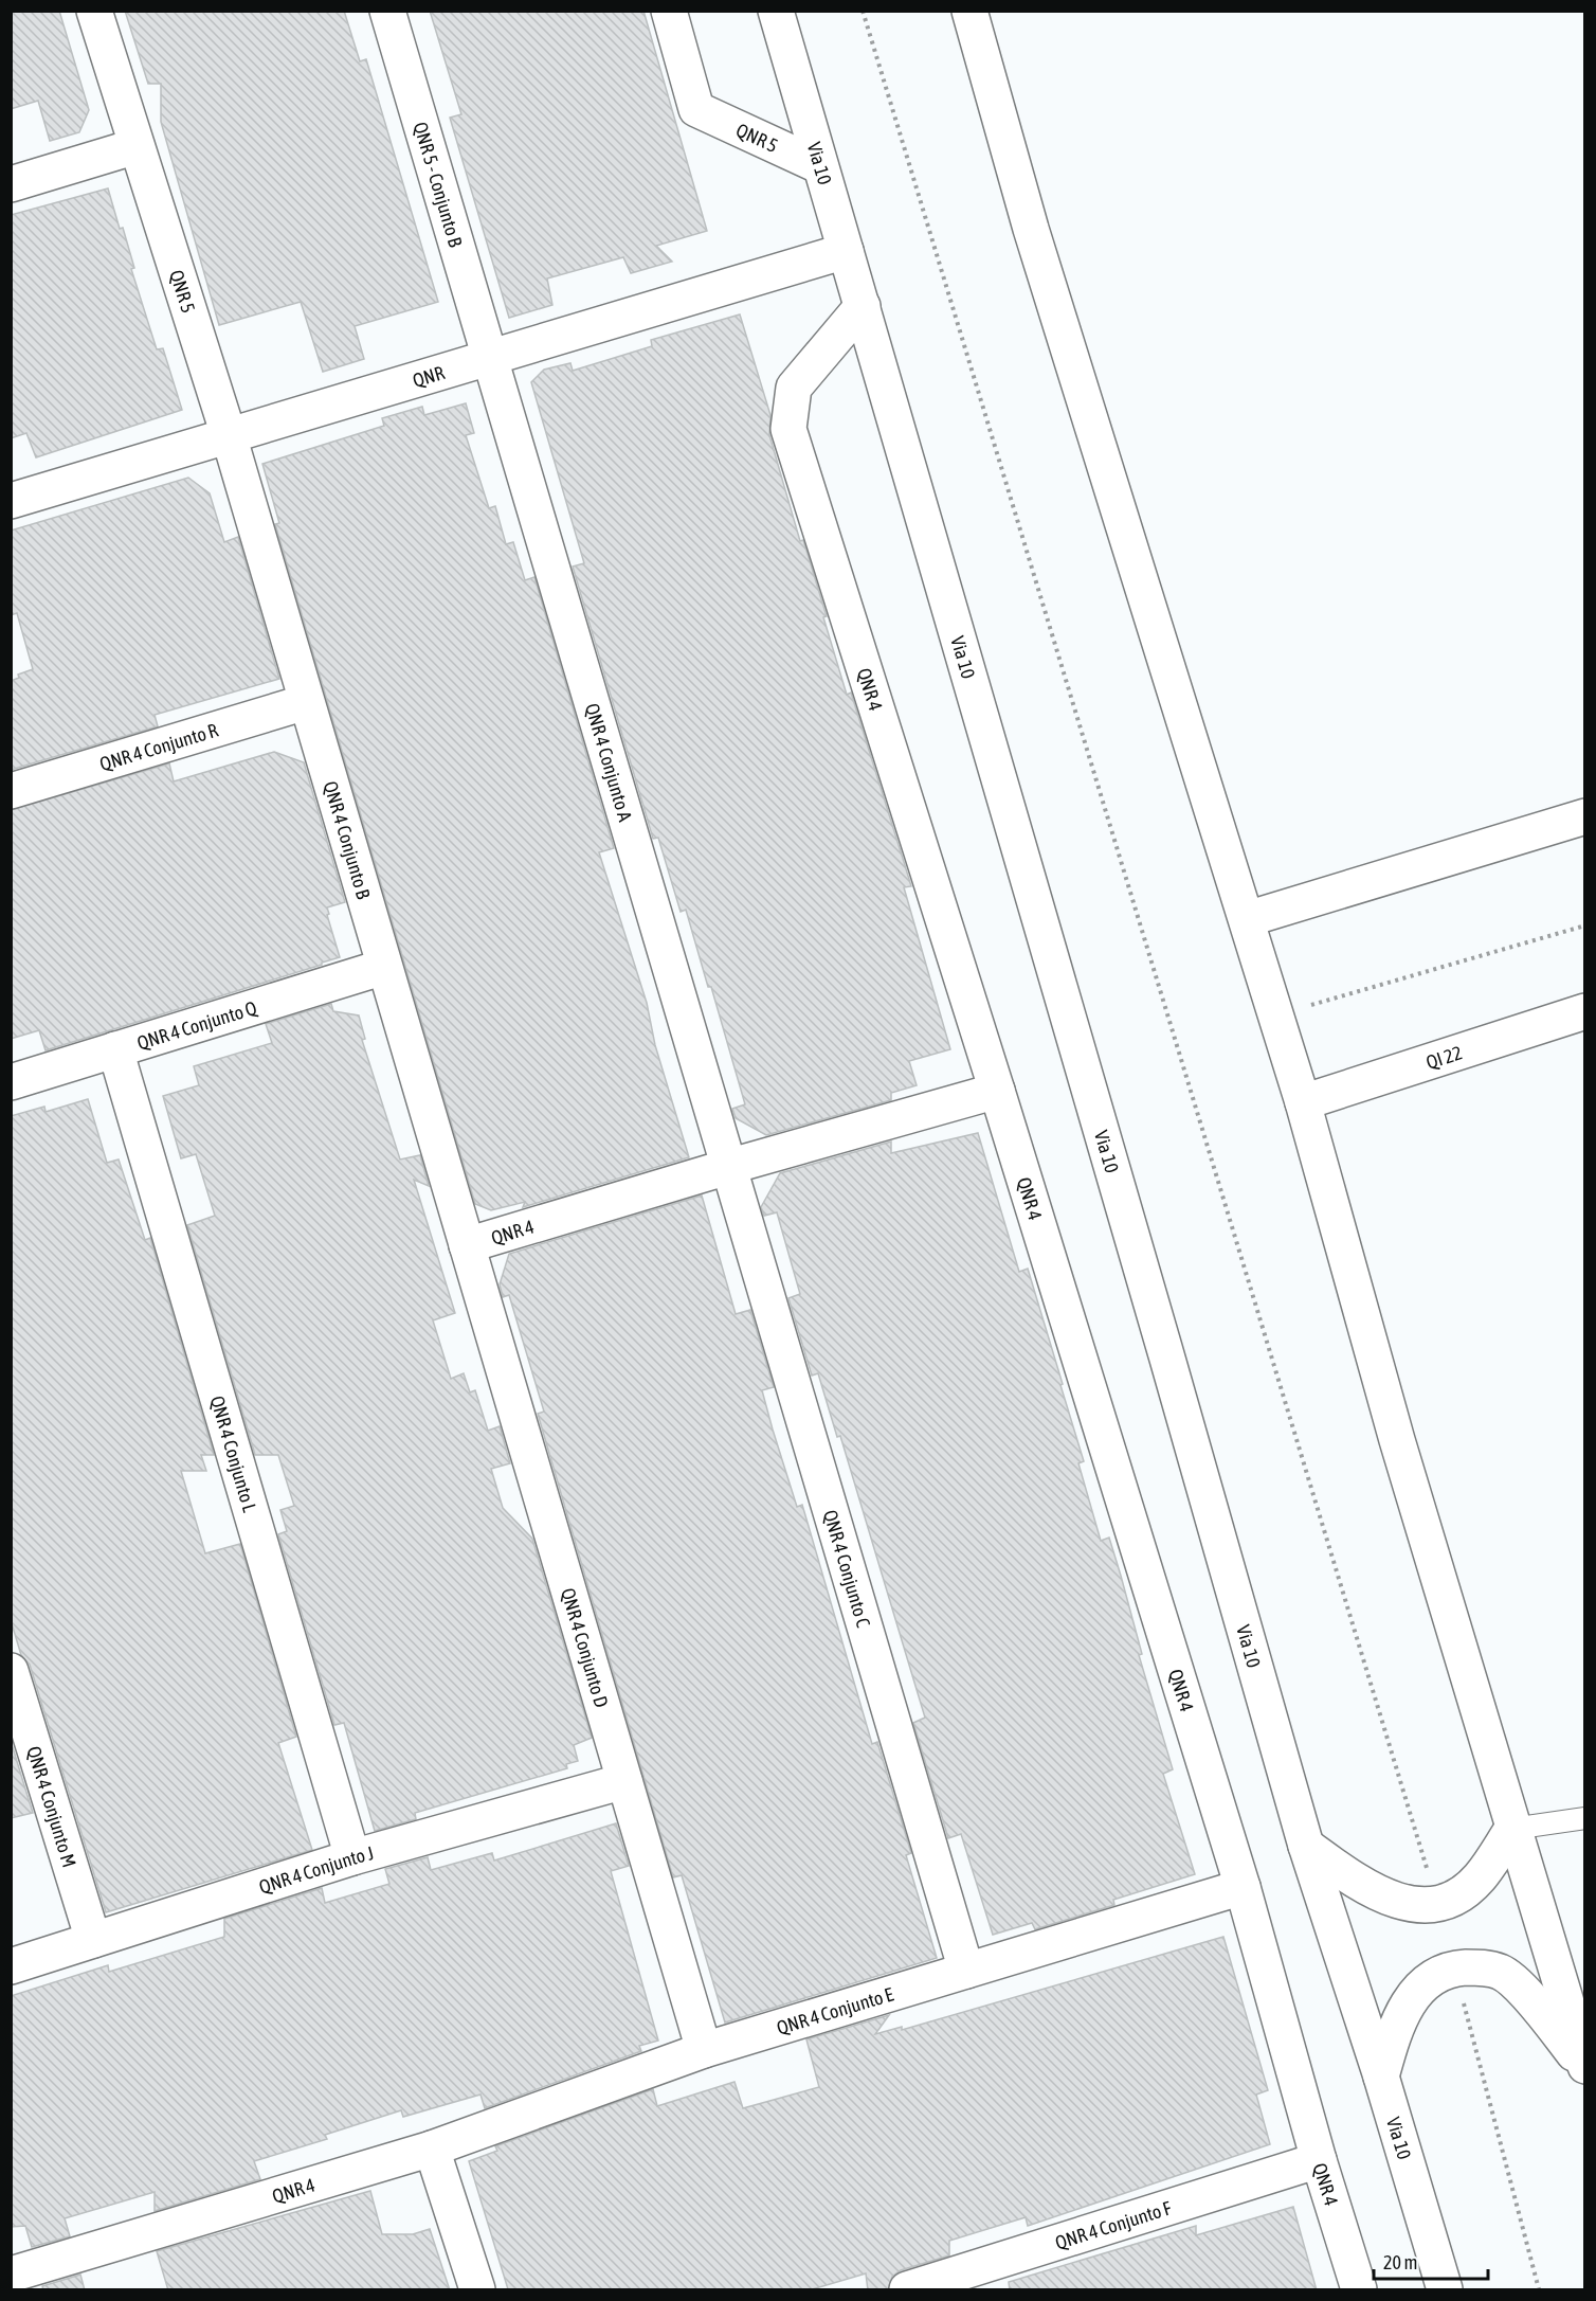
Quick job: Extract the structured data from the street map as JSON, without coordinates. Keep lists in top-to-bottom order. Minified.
{"streets":{"street":["QNR 5","Via 10","QNR 5 - Conjunto B","QNR","QNR 4","QNR 4 Conjunto R","QNR 4 Conjunto A","QNR 4 Conjunto B","QNR 4 Conjunto Q","QI 22","QNR 4 Conjunto L","QNR 4 Conjunto C","QNR 4 Conjunto D","QNR 4 Conjunto M","QNR 4 Conjunto J","QNR 4 Conjunto E","QNR 4 Conjunto F"]},"crossings":[["QNR 5","Via 10"],["QNR 5","QNR"],["QNR 5","QNR 4 Conjunto B"],["Via 10","QNR"],["Via 10","QNR 4"],["QNR 5 - Conjunto B","QNR"],["QNR 5 - Conjunto B","QNR 4 Conjunto A"],["QNR","QNR 4 Conjunto A"],["QNR","QNR 4 Conjunto B"],["QNR 4","QNR 4 Conjunto A"],["QNR 4","QNR 4 Conjunto B"],["QNR 4","QNR 4 Conjunto C"],["QNR 4","QNR 4 Conjunto D"],["QNR 4","QNR 4 Conjunto E"],["QNR 4","QNR 4 Conjunto F"],["QNR 4 Conjunto R","QNR 4 Conjunto B"],["QNR 4 Conjunto A","QNR 4 Conjunto C"],["QNR 4 Conjunto B","QNR 4 Conjunto Q"],["QNR 4 Conjunto B","QNR 4 Conjunto D"],["QNR 4 Conjunto Q","QNR 4 Conjunto L"],["QNR 4 Conjunto L","QNR 4 Conjunto J"],["QNR 4 Conjunto C","QNR 4 Conjunto E"],["QNR 4 Conjunto D","QNR 4 Conjunto J"],["QNR 4 Conjunto D","QNR 4 Conjunto E"],["QNR 4 Conjunto M","QNR 4 Conjunto J"]],"scale_bar":"20 m"}
